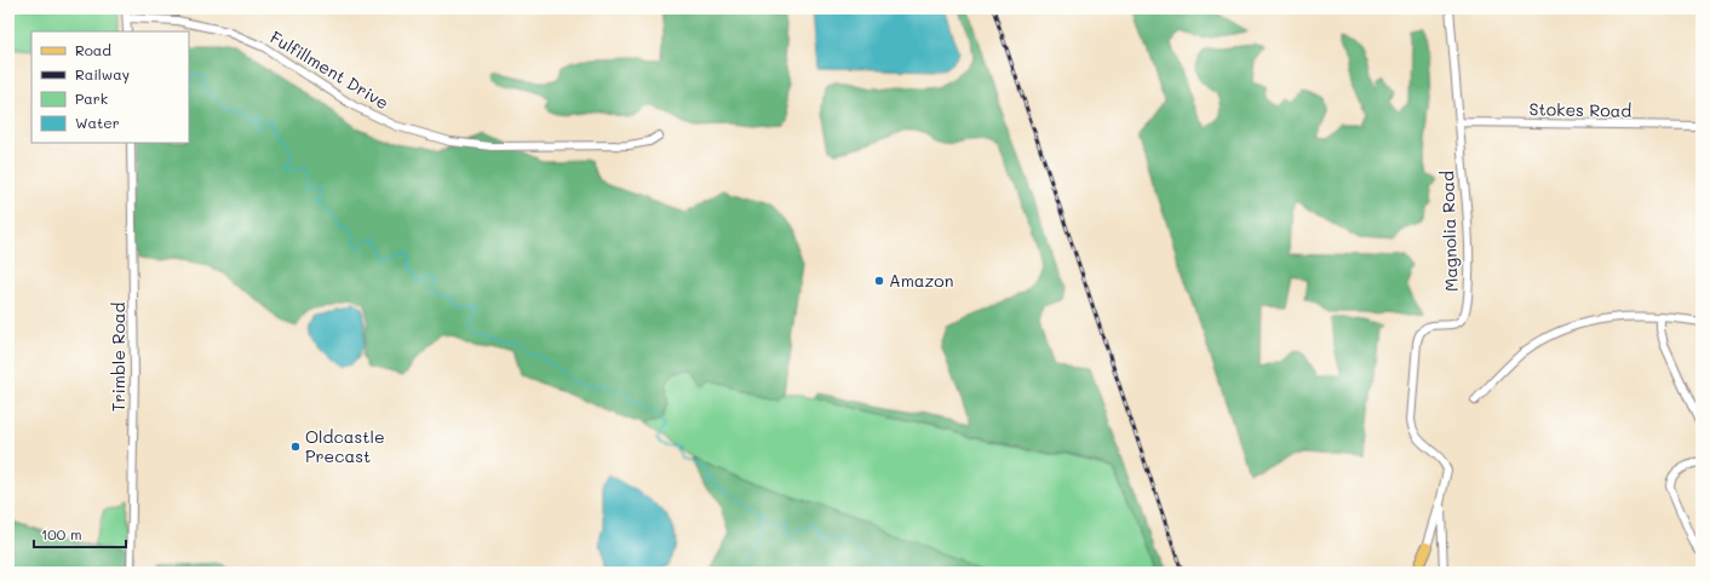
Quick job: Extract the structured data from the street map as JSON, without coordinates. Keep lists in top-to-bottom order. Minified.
{"streets":{"main road":["Magnolia Road"],"street":["Fulfillment Drive","Stokes Road","Trimble Road"]},"crossings":[["Stokes Road","Magnolia Road"]],"places":["Amazon","Oldcastle Precast"],"legend":["Road","Railway","Park","Water"],"scale_bar":"100 m"}
